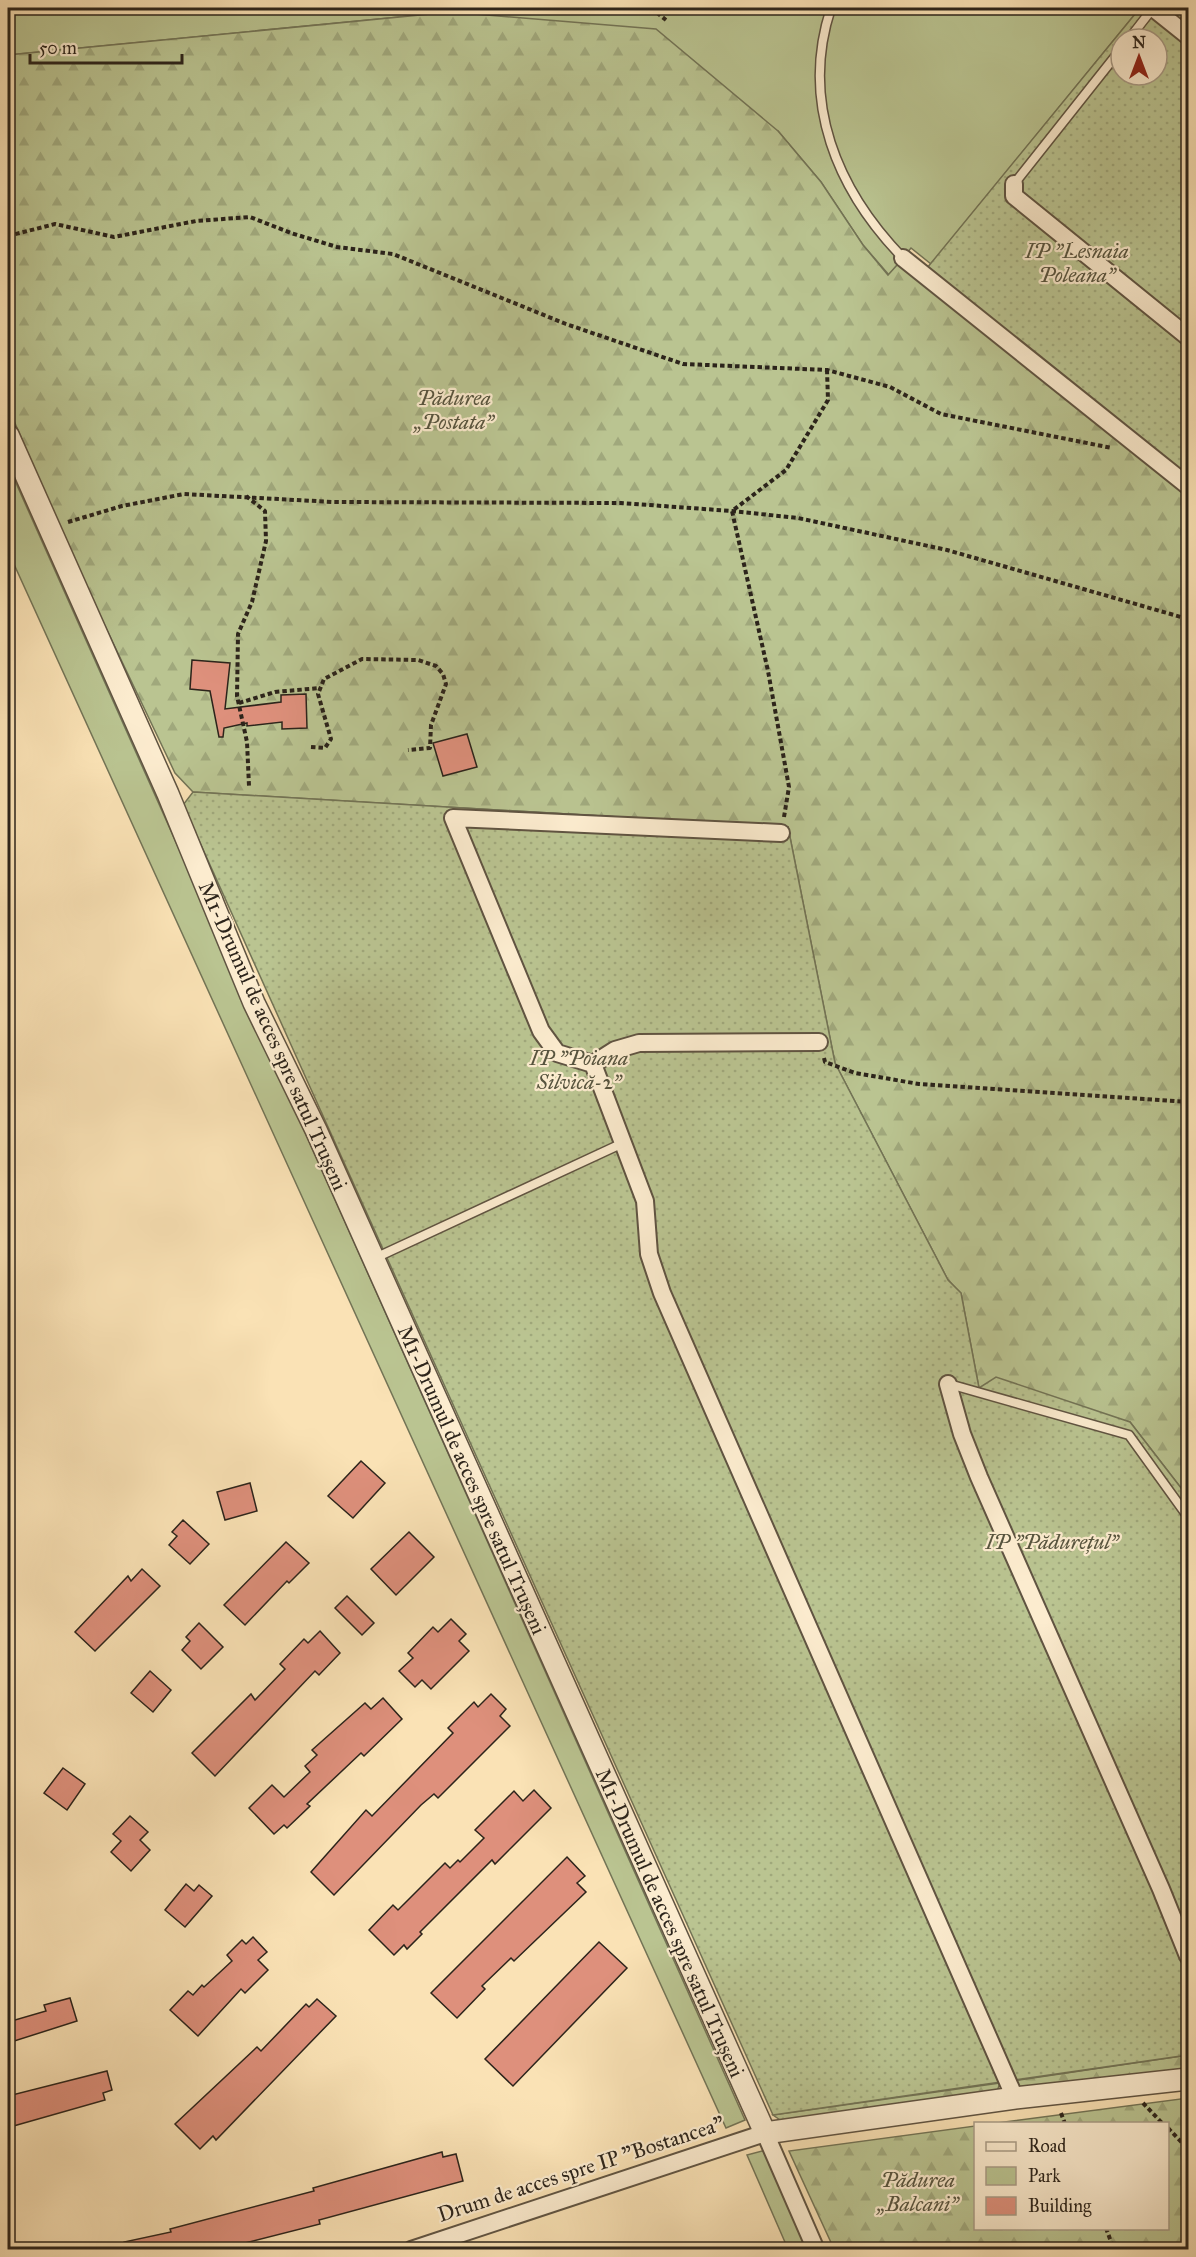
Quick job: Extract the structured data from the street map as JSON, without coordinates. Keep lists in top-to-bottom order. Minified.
{"streets":{"street":["M1-Drumul de acces spre satul Trușeni","Drum de acces spre IP \"Bostancea\""]},"crossings":[["M1-Drumul de acces spre satul Trușeni","Drum de acces spre IP \"Bostancea\""]],"parks":["IP \"Lesnaia Poleana\"","Pădurea „Postata”","IP \"Poiana Silvică-2\"","IP \"Pădurețul\"","Pădurea „Balcani”"],"legend":["Road","Park","Building"],"scale_bar":"50 m","north":"top"}
